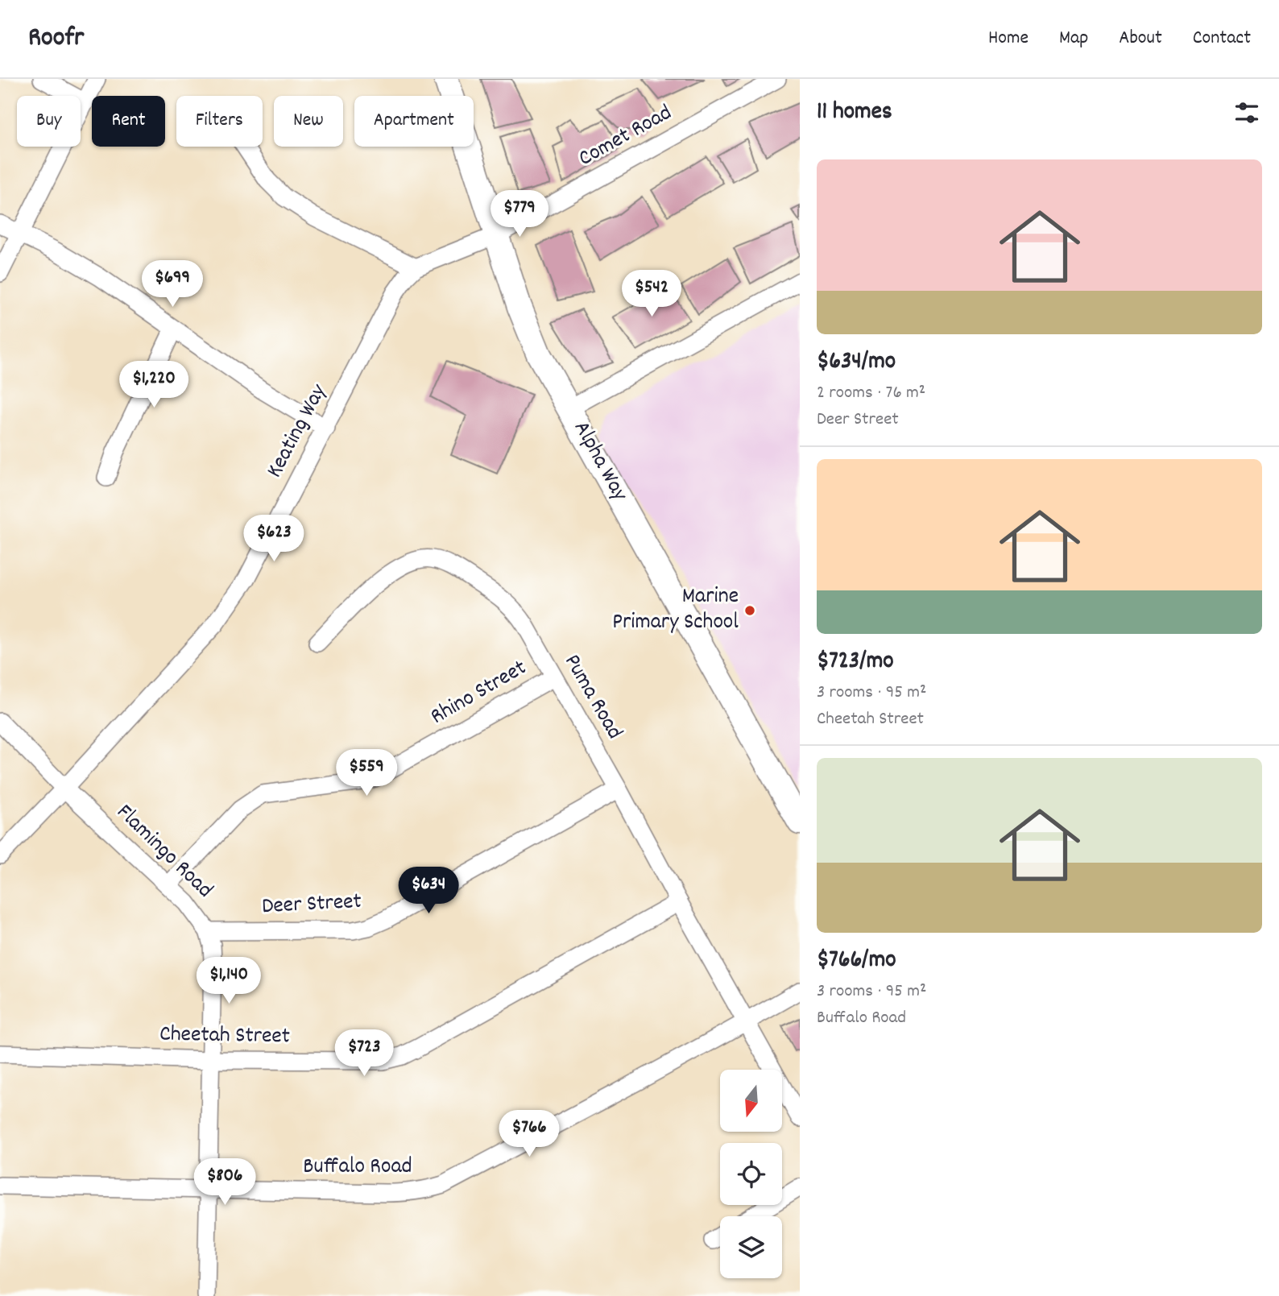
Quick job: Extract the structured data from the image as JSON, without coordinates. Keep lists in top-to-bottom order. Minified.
{"streets":{"street":["Comet Road","Keating Way","Alpha Way","Rhino Street","Puma Road","Flamingo Road","Deer Street","Cheetah Street","Buffalo Road"]},"crossings":[["Comet Road","Keating Way"],["Comet Road","Alpha Way"],["Keating Way","Alpha Way"],["Keating Way","Flamingo Road"],["Rhino Street","Puma Road"],["Rhino Street","Flamingo Road"],["Puma Road","Deer Street"],["Puma Road","Cheetah Street"],["Puma Road","Buffalo Road"],["Flamingo Road","Deer Street"],["Flamingo Road","Cheetah Street"],["Flamingo Road","Buffalo Road"]],"places":["Marine Primary School"],"north":"bottom","page":{"header":"Roofr","nav":["Home","Map","About","Contact"],"heading":"11 homes","chip":["Buy","Rent","Filters","New","Apartment"],"list":[{"name":"$634/mo","note":"2 rooms · 76 m² · Deer Street"},{"name":"$723/mo","note":"3 rooms · 95 m² · Cheetah Street"},{"name":"$766/mo","note":"3 rooms · 95 m² · Buffalo Road"}],"price":["$779","$699","$542","$1,220","$623","$559","$634","$1,140","$723","$766","$806"]}}
